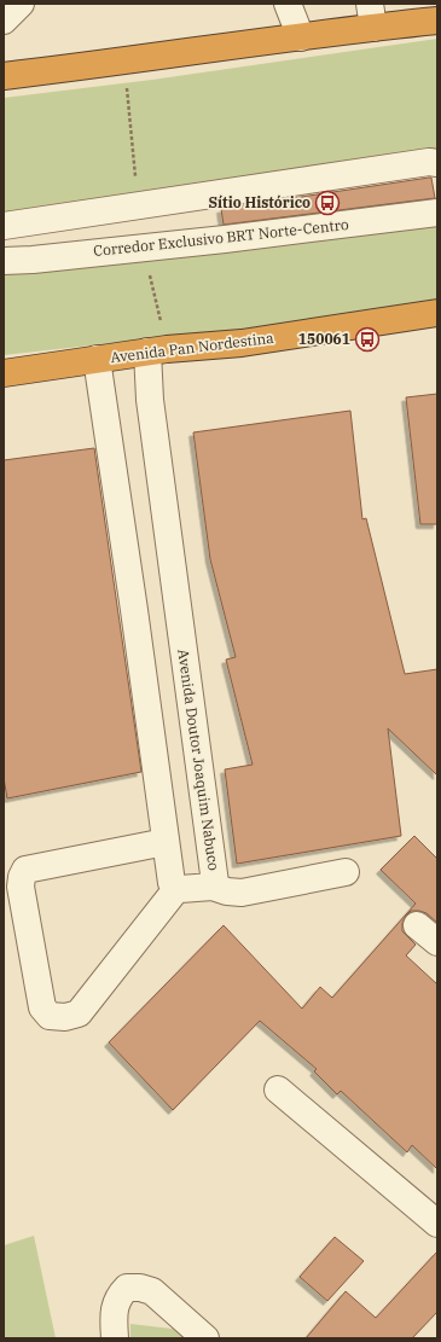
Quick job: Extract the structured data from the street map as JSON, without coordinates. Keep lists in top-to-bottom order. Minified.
{"streets":{"highway":["Avenida Pan Nordestina"],"street":["Corredor Exclusivo BRT Norte-Centro","Avenida Doutor Joaquim Nabuco"]},"crossings":[["Avenida Pan Nordestina","Avenida Doutor Joaquim Nabuco"]],"places":{"bus stop":["Sítio Histórico","150061"]}}
